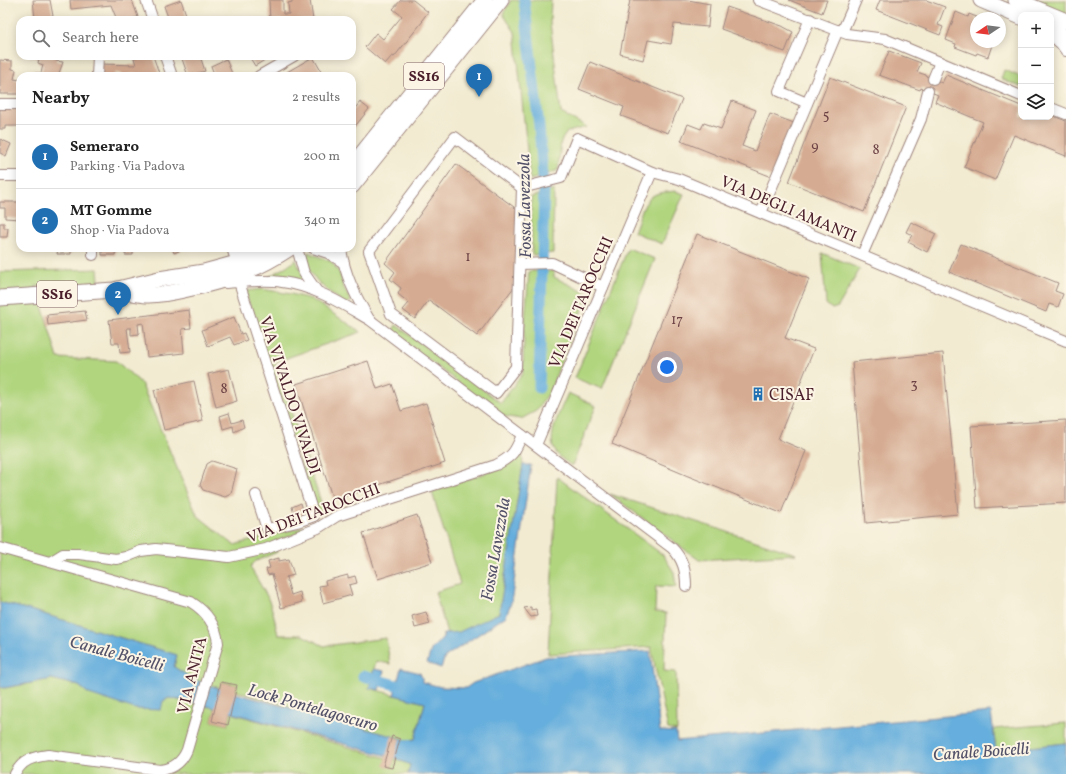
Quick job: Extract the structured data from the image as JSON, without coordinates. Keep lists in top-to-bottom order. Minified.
{"streets":{"main road":["SS16"],"street":["VIA DEGLI AMANTI","VIA DEI TAROCCHI","VIA VIVALDO VIVALDI","VIA ANITA"]},"crossings":[["SS16","VIA VIVALDO VIVALDI"],["VIA DEGLI AMANTI","VIA DEI TAROCCHI"],["VIA DEI TAROCCHI","VIA VIVALDO VIVALDI"],["VIA DEI TAROCCHI","VIA ANITA"]],"water":["Fossa Lavezzola","Canale Boicelli","Lock Pontelagoscuro"],"places":{"building":["CISAF"]},"house_numbers":["5","9","8","1","17","3","8"],"north":"left","page":{"map_buttons":["+","−"],"search":"Search here","pins":["1","2"],"heading":["Nearby","2 results"],"list":[{"mark":"1","name":"Semeraro","note":"Parking · Via Padova","value":"200 m"},{"mark":"2","name":"MT Gomme","note":"Shop · Via Padova","value":"340 m"}]}}
